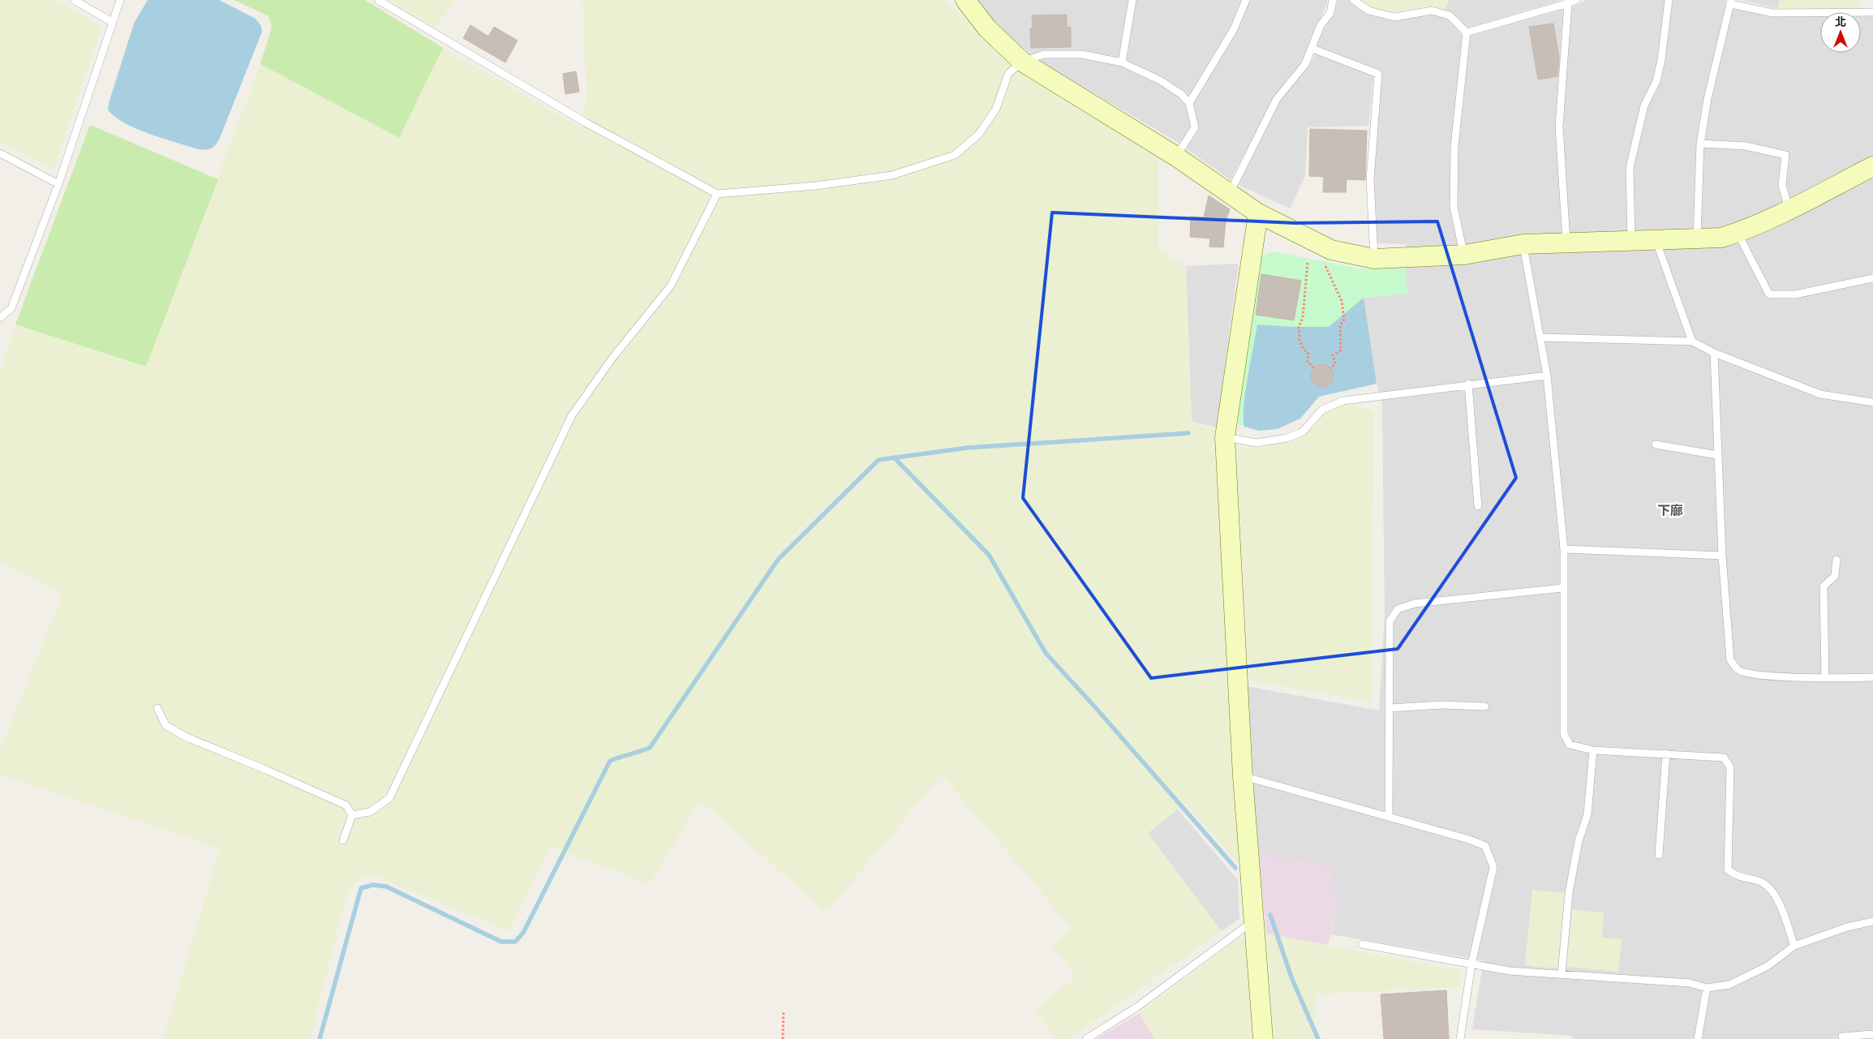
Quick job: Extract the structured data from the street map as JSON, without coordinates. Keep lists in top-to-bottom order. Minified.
{"districts":["下廍"],"north":"top"}
